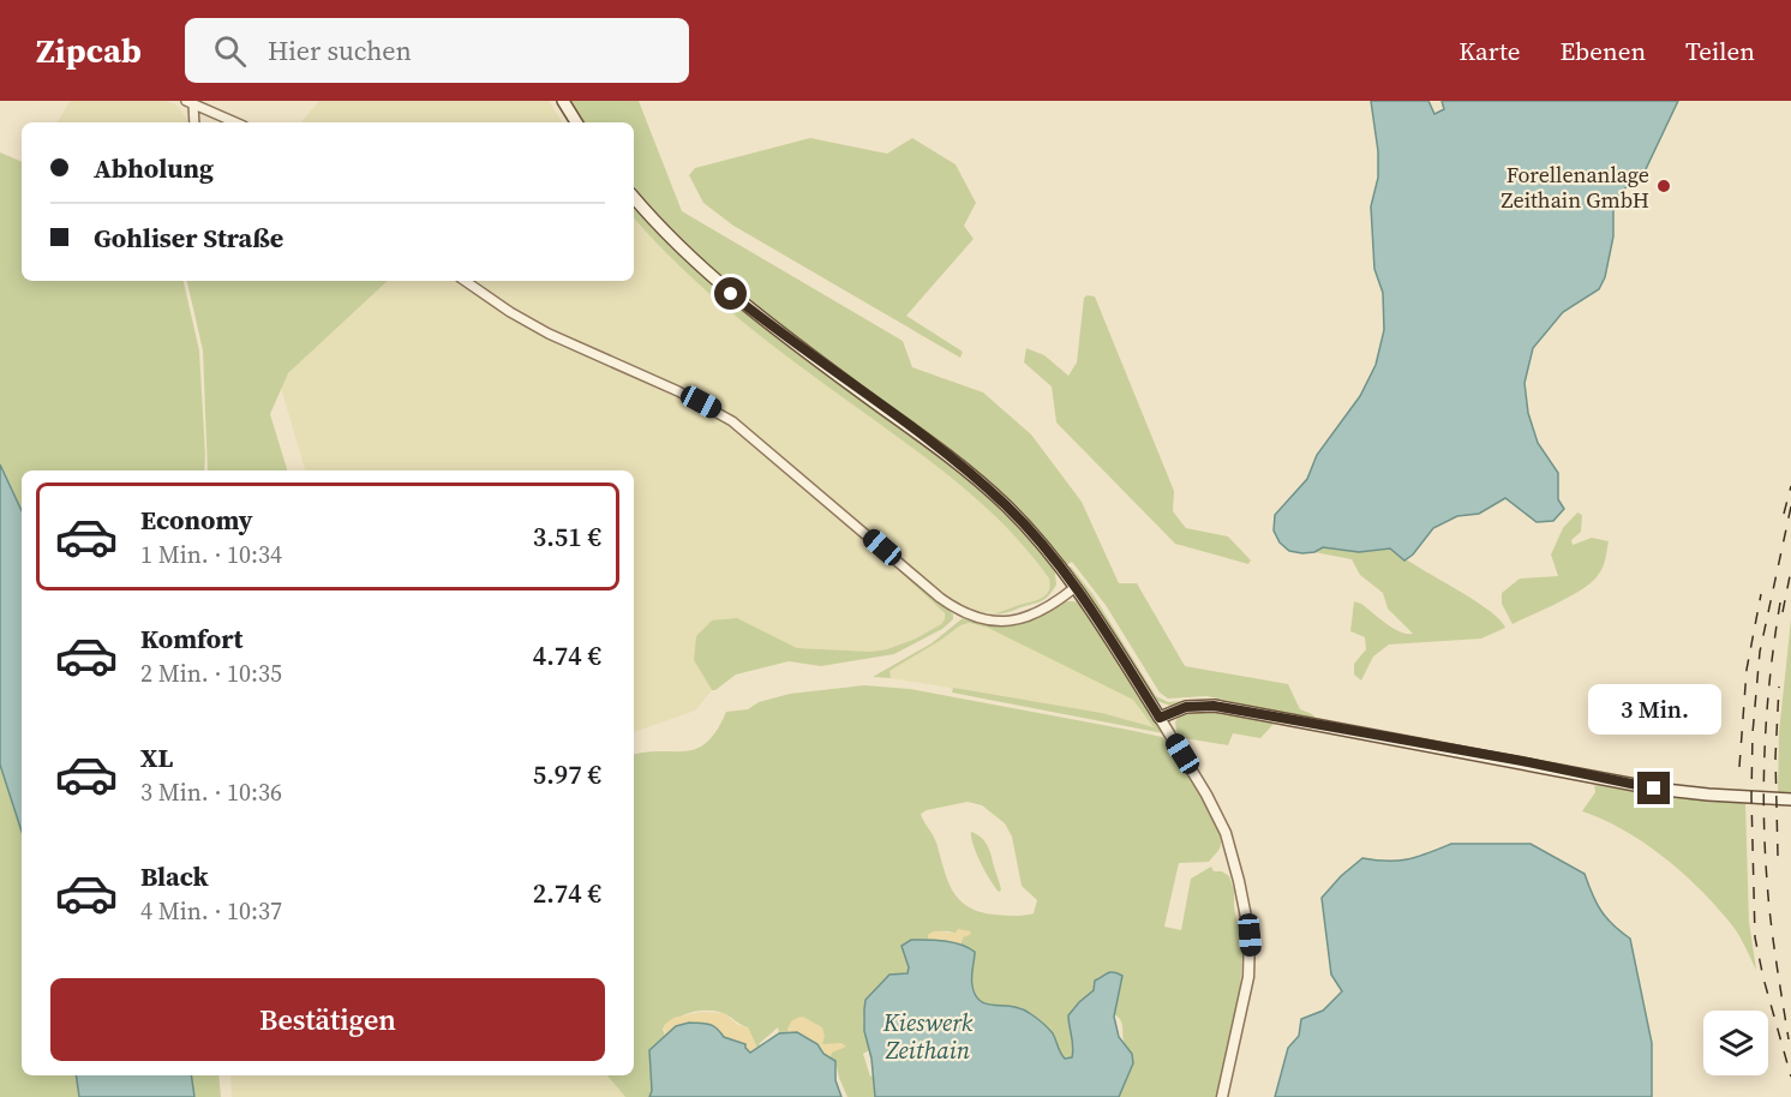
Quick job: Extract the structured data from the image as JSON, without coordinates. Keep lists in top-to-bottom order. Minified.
{"water":["Kieswerk Zeithain"],"places":["Forellenanlage Zeithain GmbH"],"page":{"header":"Zipcab","search":"Hier suchen","nav":["Karte","Ebenen","Teilen"],"banner":["Abholung","Gohliser Straße"],"list":[{"name":"Economy","note":"1 Min. · 10:34","value":"3.51 €"},{"name":"Komfort","note":"2 Min. · 10:35","value":"4.74 €"},{"name":"XL","note":"3 Min. · 10:36","value":"5.97 €"},{"name":"Black","note":"4 Min. · 10:37","value":"2.74 €"}],"bubble":"3 Min.","buttons":"Bestätigen"}}
